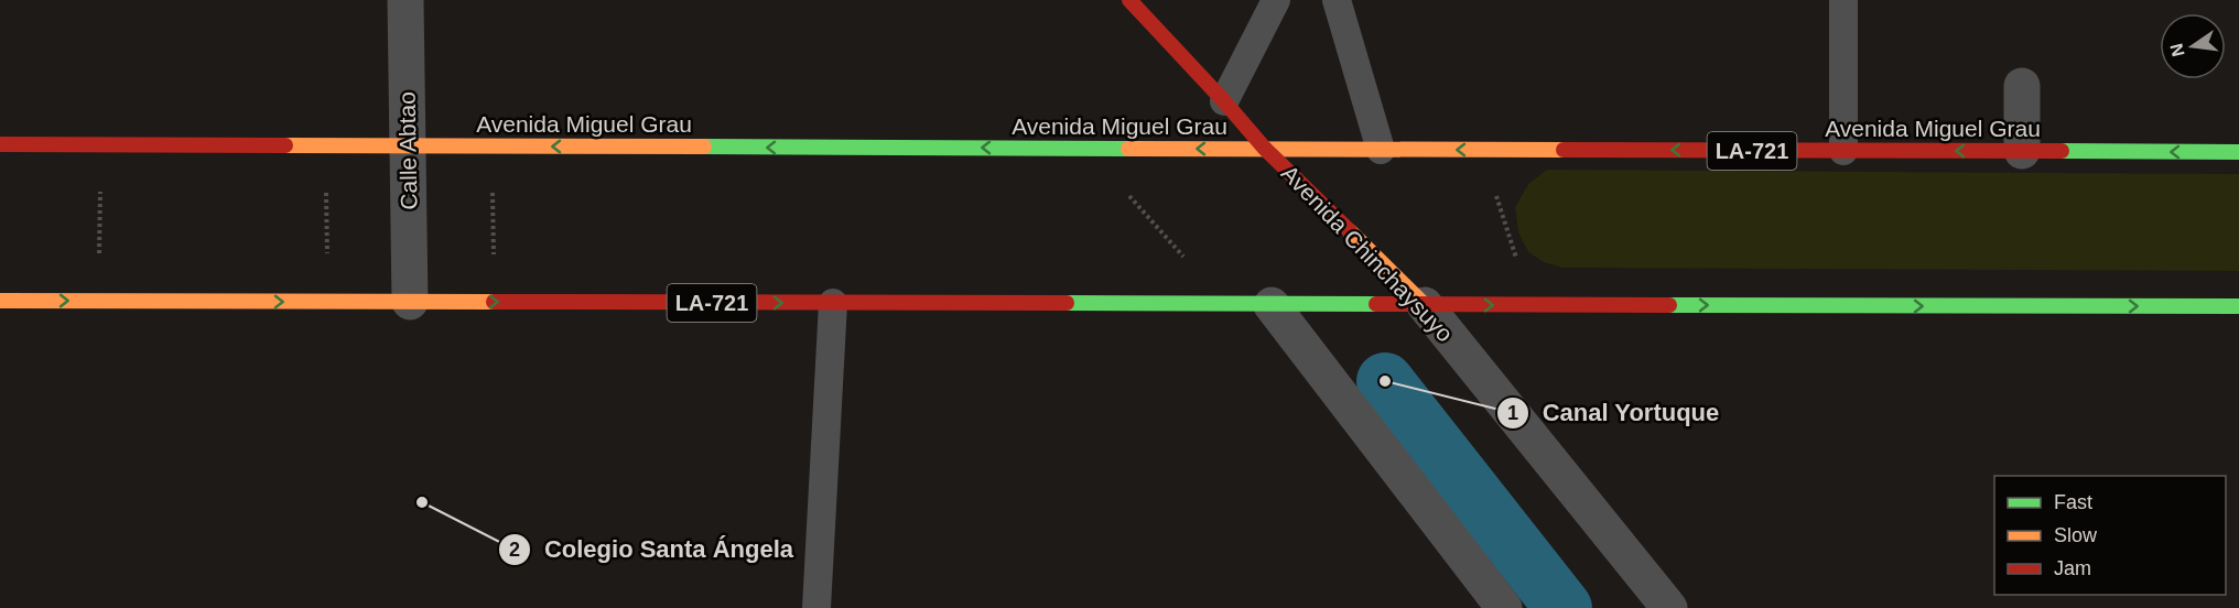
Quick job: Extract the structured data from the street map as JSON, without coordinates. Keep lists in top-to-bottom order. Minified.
{"streets":{"main road":["Avenida Miguel Grau","LA-721","Avenida Chinchaysuyo"],"street":["Calle Abtao"]},"crossings":[["Avenida Miguel Grau","Calle Abtao"],["Avenida Miguel Grau","Avenida Chinchaysuyo"],["Calle Abtao","LA-721"],["LA-721","Avenida Chinchaysuyo"]],"one_way":["Avenida Miguel Grau"],"places":["Canal Yortuque","Colegio Santa Ángela"],"legend":["Fast","Slow","Jam"],"north":"left"}
